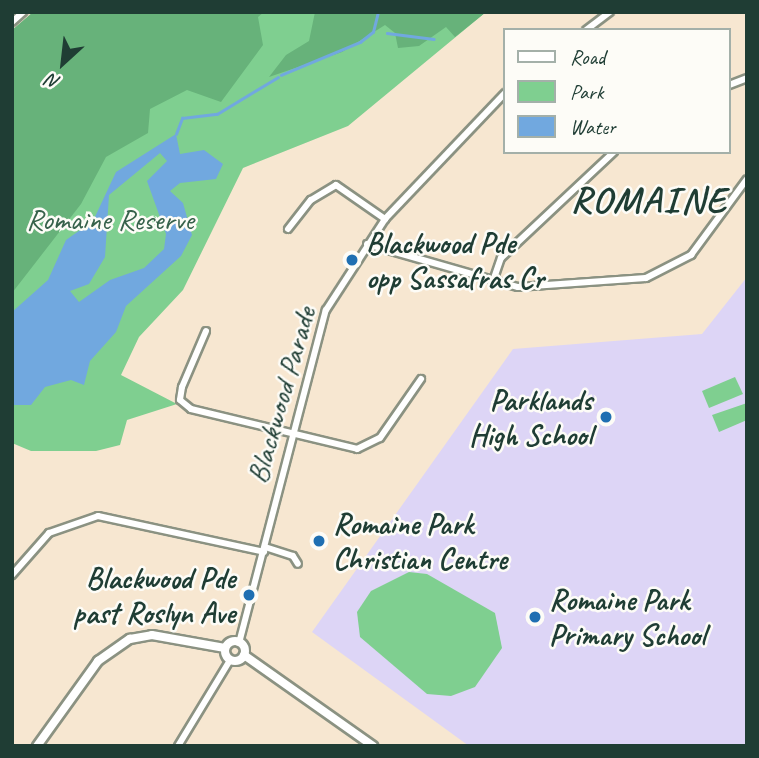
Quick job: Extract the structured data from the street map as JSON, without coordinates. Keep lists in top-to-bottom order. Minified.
{"streets":{"street":["Blackwood Parade"]},"districts":["ROMAINE"],"parks":["Romaine Reserve"],"places":["Blackwood Pde opp Sassafras Cr","Parklands High School","Romaine Park Christian Centre","Blackwood Pde past Roslyn Ave","Romaine Park Primary School"],"legend":["Road","Park","Water"],"north":"bottom left"}
